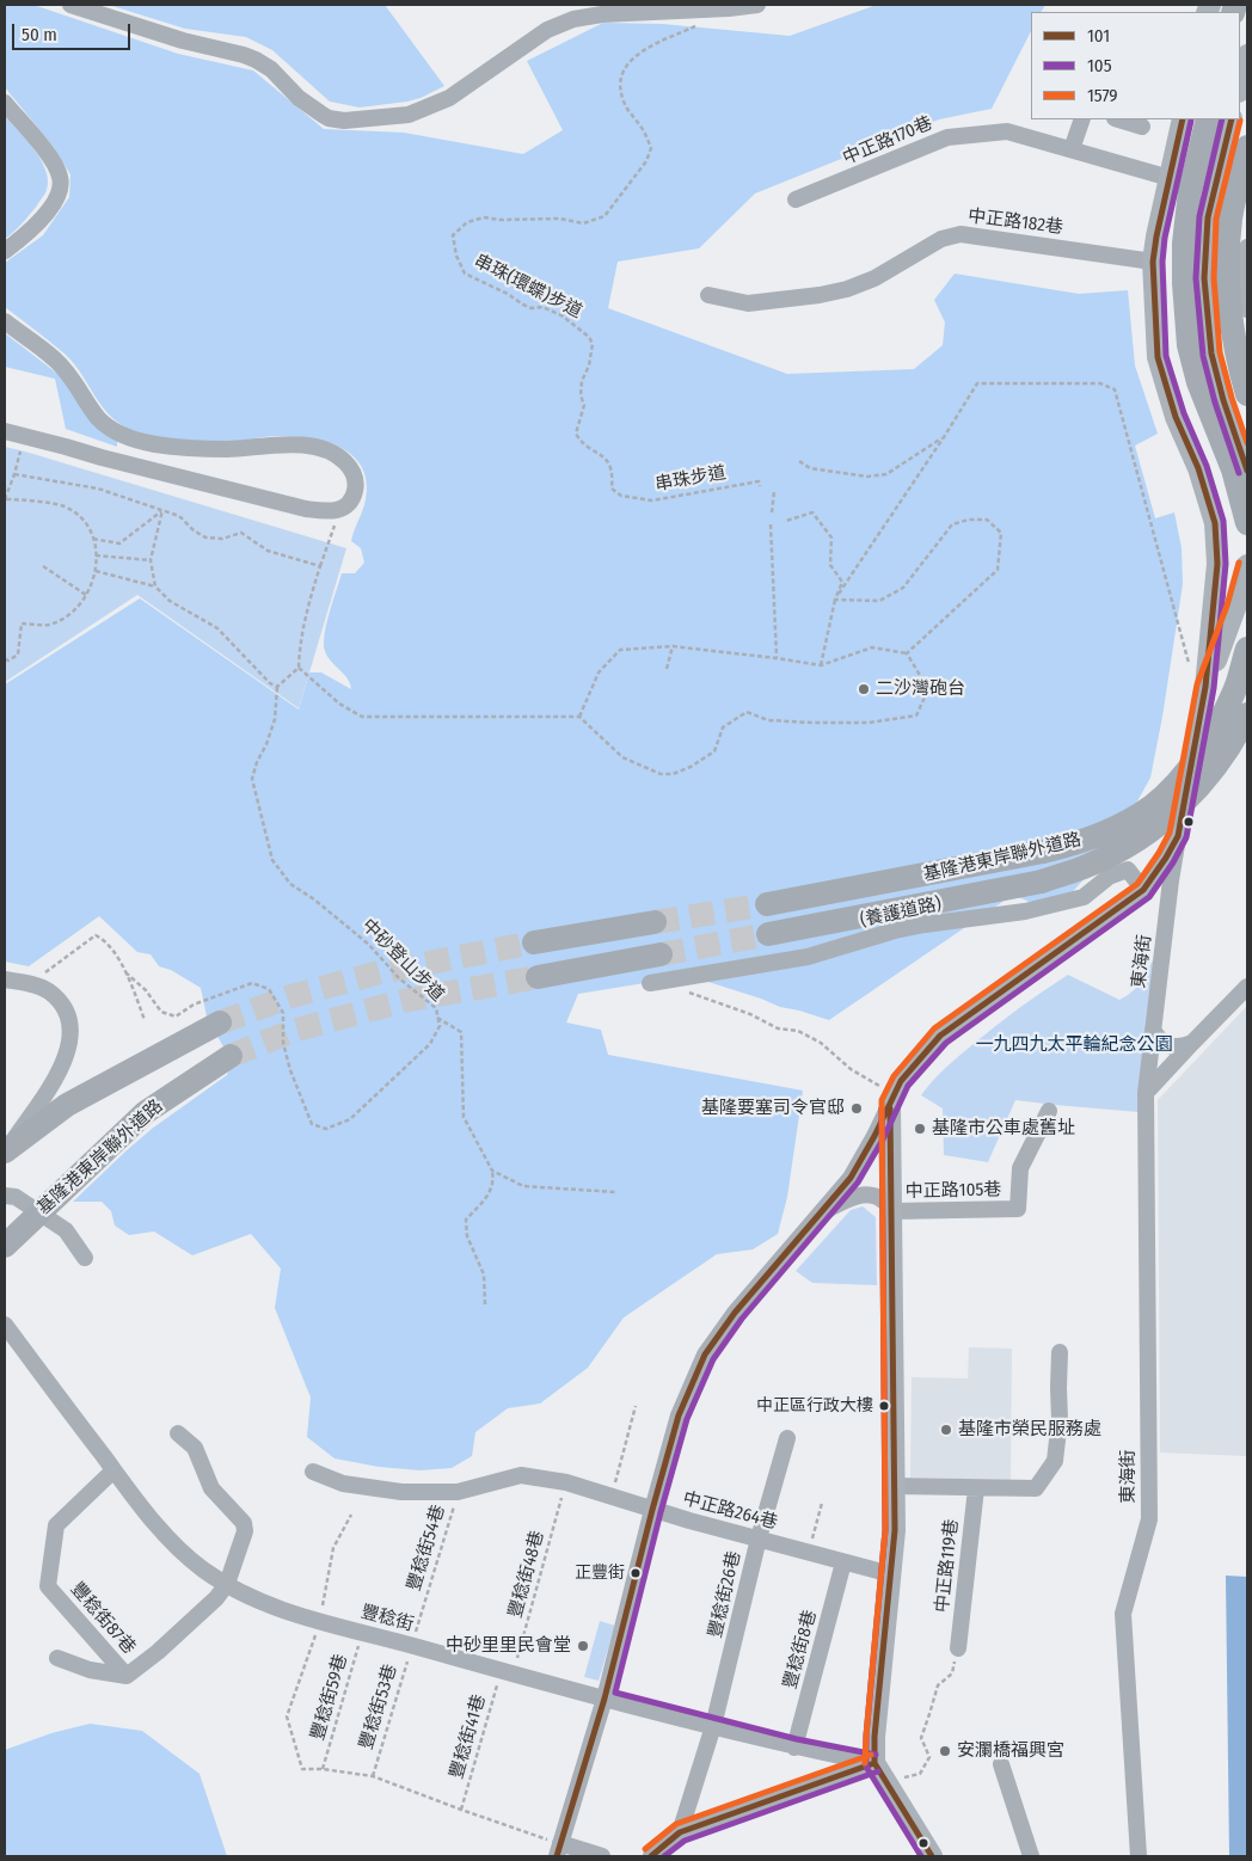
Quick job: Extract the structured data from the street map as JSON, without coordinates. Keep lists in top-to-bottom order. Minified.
{"streets":{"highway":["基隆港東岸聯外道路"],"street":["中正路170巷","中正路182巷","(養護道路)","東海街","中正路105巷","中正路264巷","中正路119巷","豐稔街26巷","豐稔街87巷","豐稔街","豐稔街8巷"],"path":["串珠(環蝶)步道","串珠步道","中砂登山步道","豐稔街54巷","豐稔街48巷","豐稔街59巷","豐稔街53巷","豐稔街41巷"]},"crossings":[["串珠(環蝶)步道","串珠步道"],["中正路264巷","豐稔街54巷"],["中正路264巷","豐稔街48巷"],["中正路264巷","豐稔街26巷"],["中正路264巷","豐稔街8巷"],["豐稔街54巷","豐稔街"],["豐稔街54巷","豐稔街53巷"],["豐稔街48巷","豐稔街"],["豐稔街48巷","豐稔街41巷"],["豐稔街26巷","豐稔街"],["豐稔街87巷","豐稔街"],["豐稔街","豐稔街8巷"],["豐稔街","豐稔街59巷"],["豐稔街","豐稔街53巷"],["豐稔街","豐稔街41巷"]],"parks":["一九四九太平輪紀念公園"],"places":["二沙灣砲台","基隆要塞司令官邸","基隆市公車處舊址","中正區行政大樓","基隆市榮民服務處","正豐街","中砂里里民會堂","安瀾橋福興宮"],"lines":["transit line 101","transit line 105","transit line 1579"],"legend":["101","105","1579"],"scale_bar":"50 m"}
